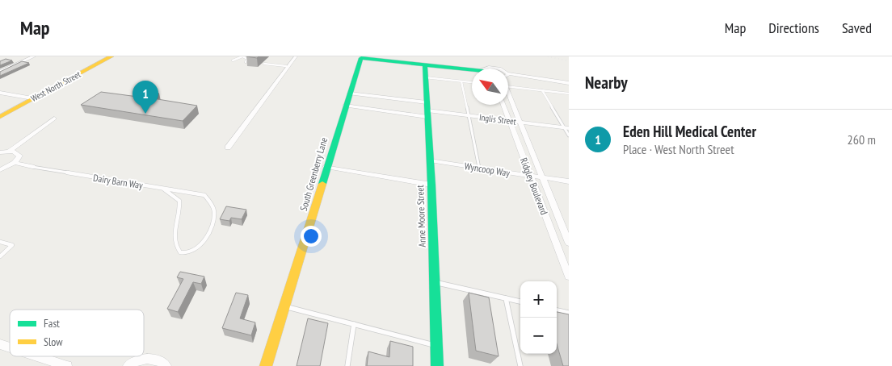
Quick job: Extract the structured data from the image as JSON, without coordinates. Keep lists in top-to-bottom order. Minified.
{"streets":{"street":["West North Street","Inglis Street","Wyncoop Way","South Greenberry Lane","Ridgley Boulevard","Anne Moore Street"],"lane":["Dairy Barn Way"]},"crossings":[["Inglis Street","Ridgley Boulevard"],["Inglis Street","Anne Moore Street"],["Wyncoop Way","Ridgley Boulevard"],["Wyncoop Way","Anne Moore Street"],["South Greenberry Lane","Anne Moore Street"]],"legend":["Fast","Slow"],"north":"top left","page":{"header":"Map","nav":["Map","Directions","Saved"],"heading":"Nearby","pins":"1","list":[{"mark":"1","name":"Eden Hill Medical Center","note":"Place · West North Street","value":"260 m"}],"map_buttons":["+","−"]}}
